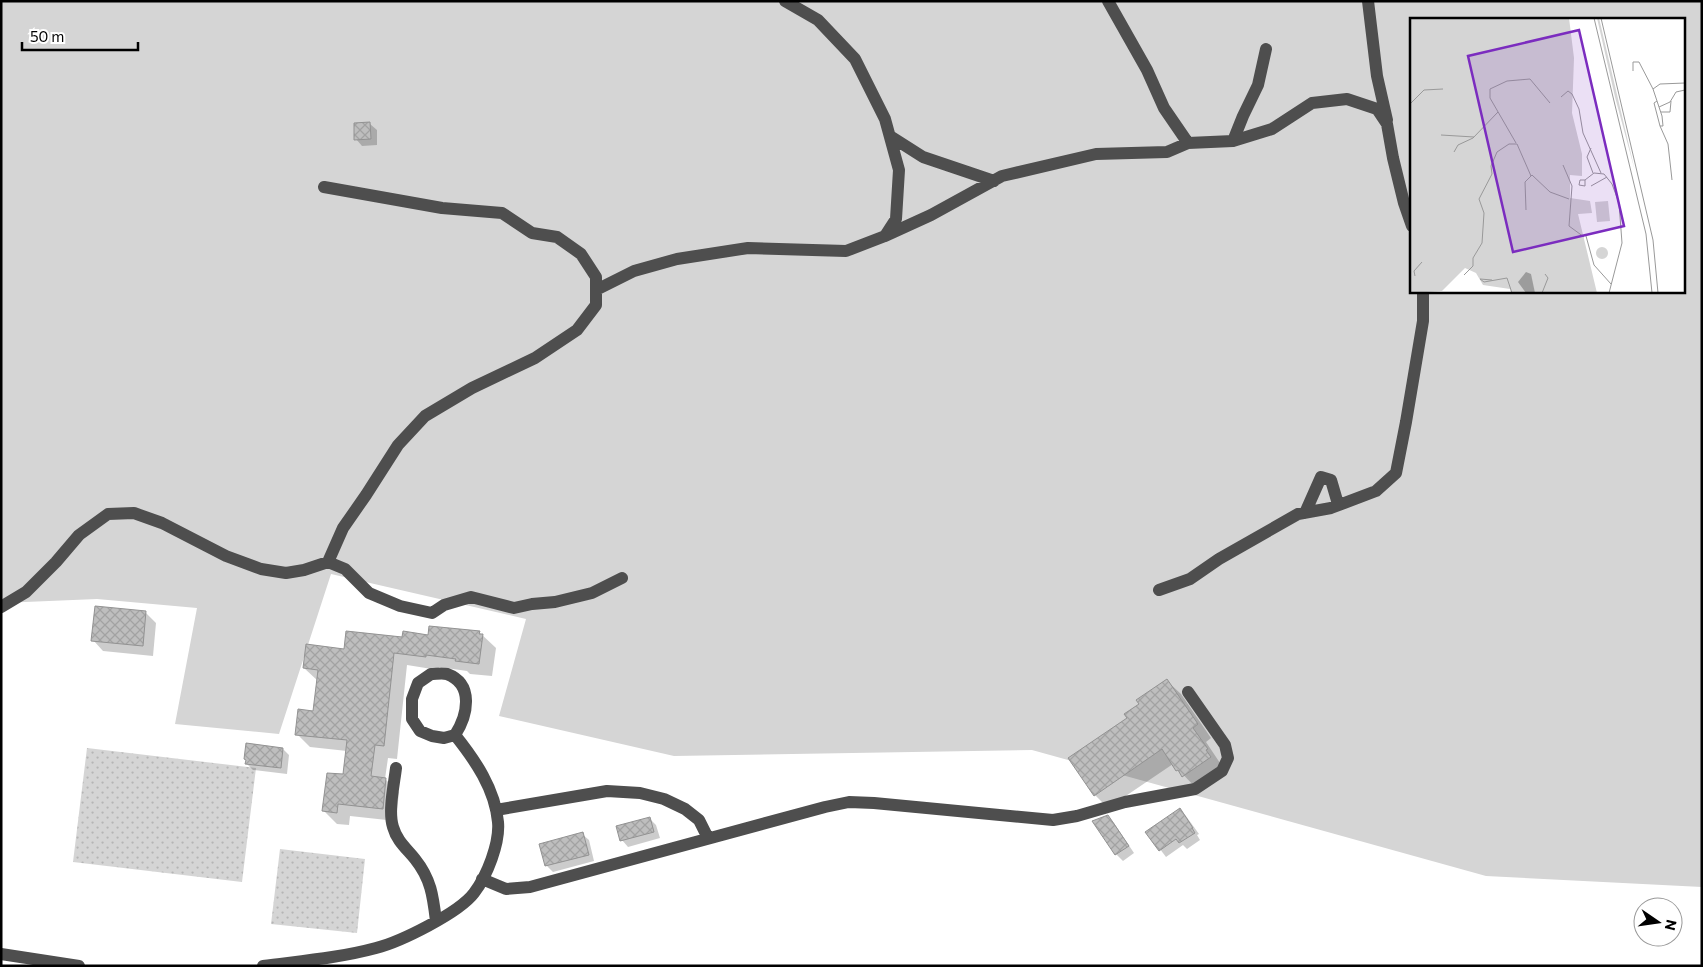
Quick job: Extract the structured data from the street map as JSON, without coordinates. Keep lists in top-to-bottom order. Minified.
{"scale_bar":"50 m","north":"right"}
